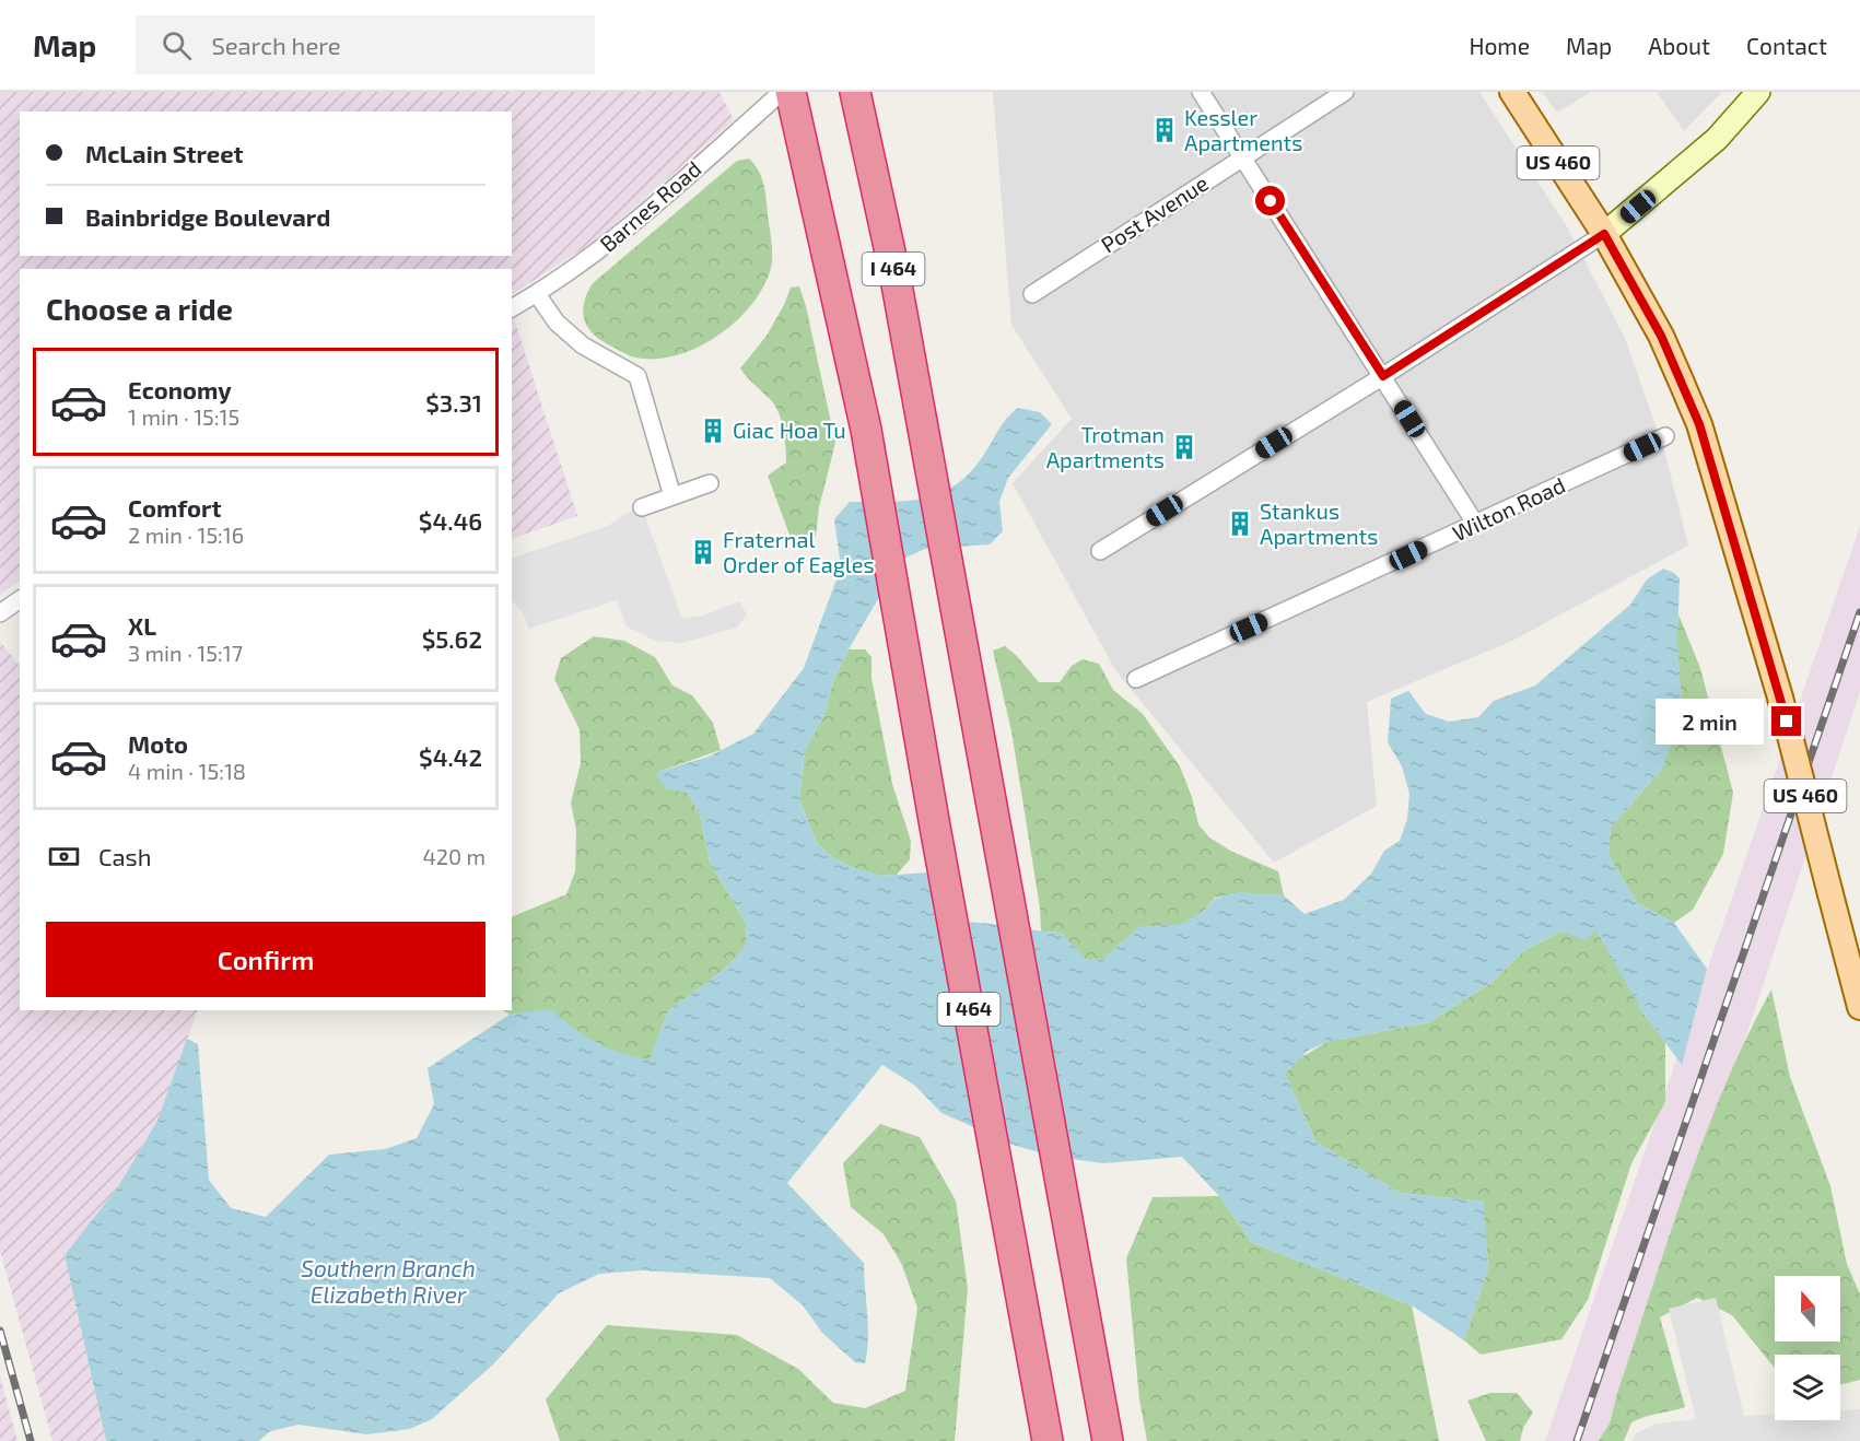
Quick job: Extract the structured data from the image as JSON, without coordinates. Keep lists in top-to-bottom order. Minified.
{"streets":{"highway":["I 464"],"main road":["US 460"],"street":["Barnes Road","Post Avenue","Wilton Road"]},"water":["Southern Branch Elizabeth River"],"places":{"building":["Kessler Apartments","Giac Hoa Tu","Trotman Apartments","Stankus Apartments","Fraternal Order of Eagles"]},"north":"top","page":{"header":"Map","search":"Search here","nav":["Home","Map","About","Contact"],"banner":["McLain Street","Bainbridge Boulevard"],"heading":"Choose a ride","list":[{"name":"Economy","note":"1 min · 15:15","value":"$3.31"},{"name":"Comfort","note":"2 min · 15:16","value":"$4.46"},{"name":"XL","note":"3 min · 15:17","value":"$5.62"},{"name":"Moto","note":"4 min · 15:18","value":"$4.42"}],"bubble":"2 min","pay":["Cash","420 m"],"buttons":"Confirm"}}
